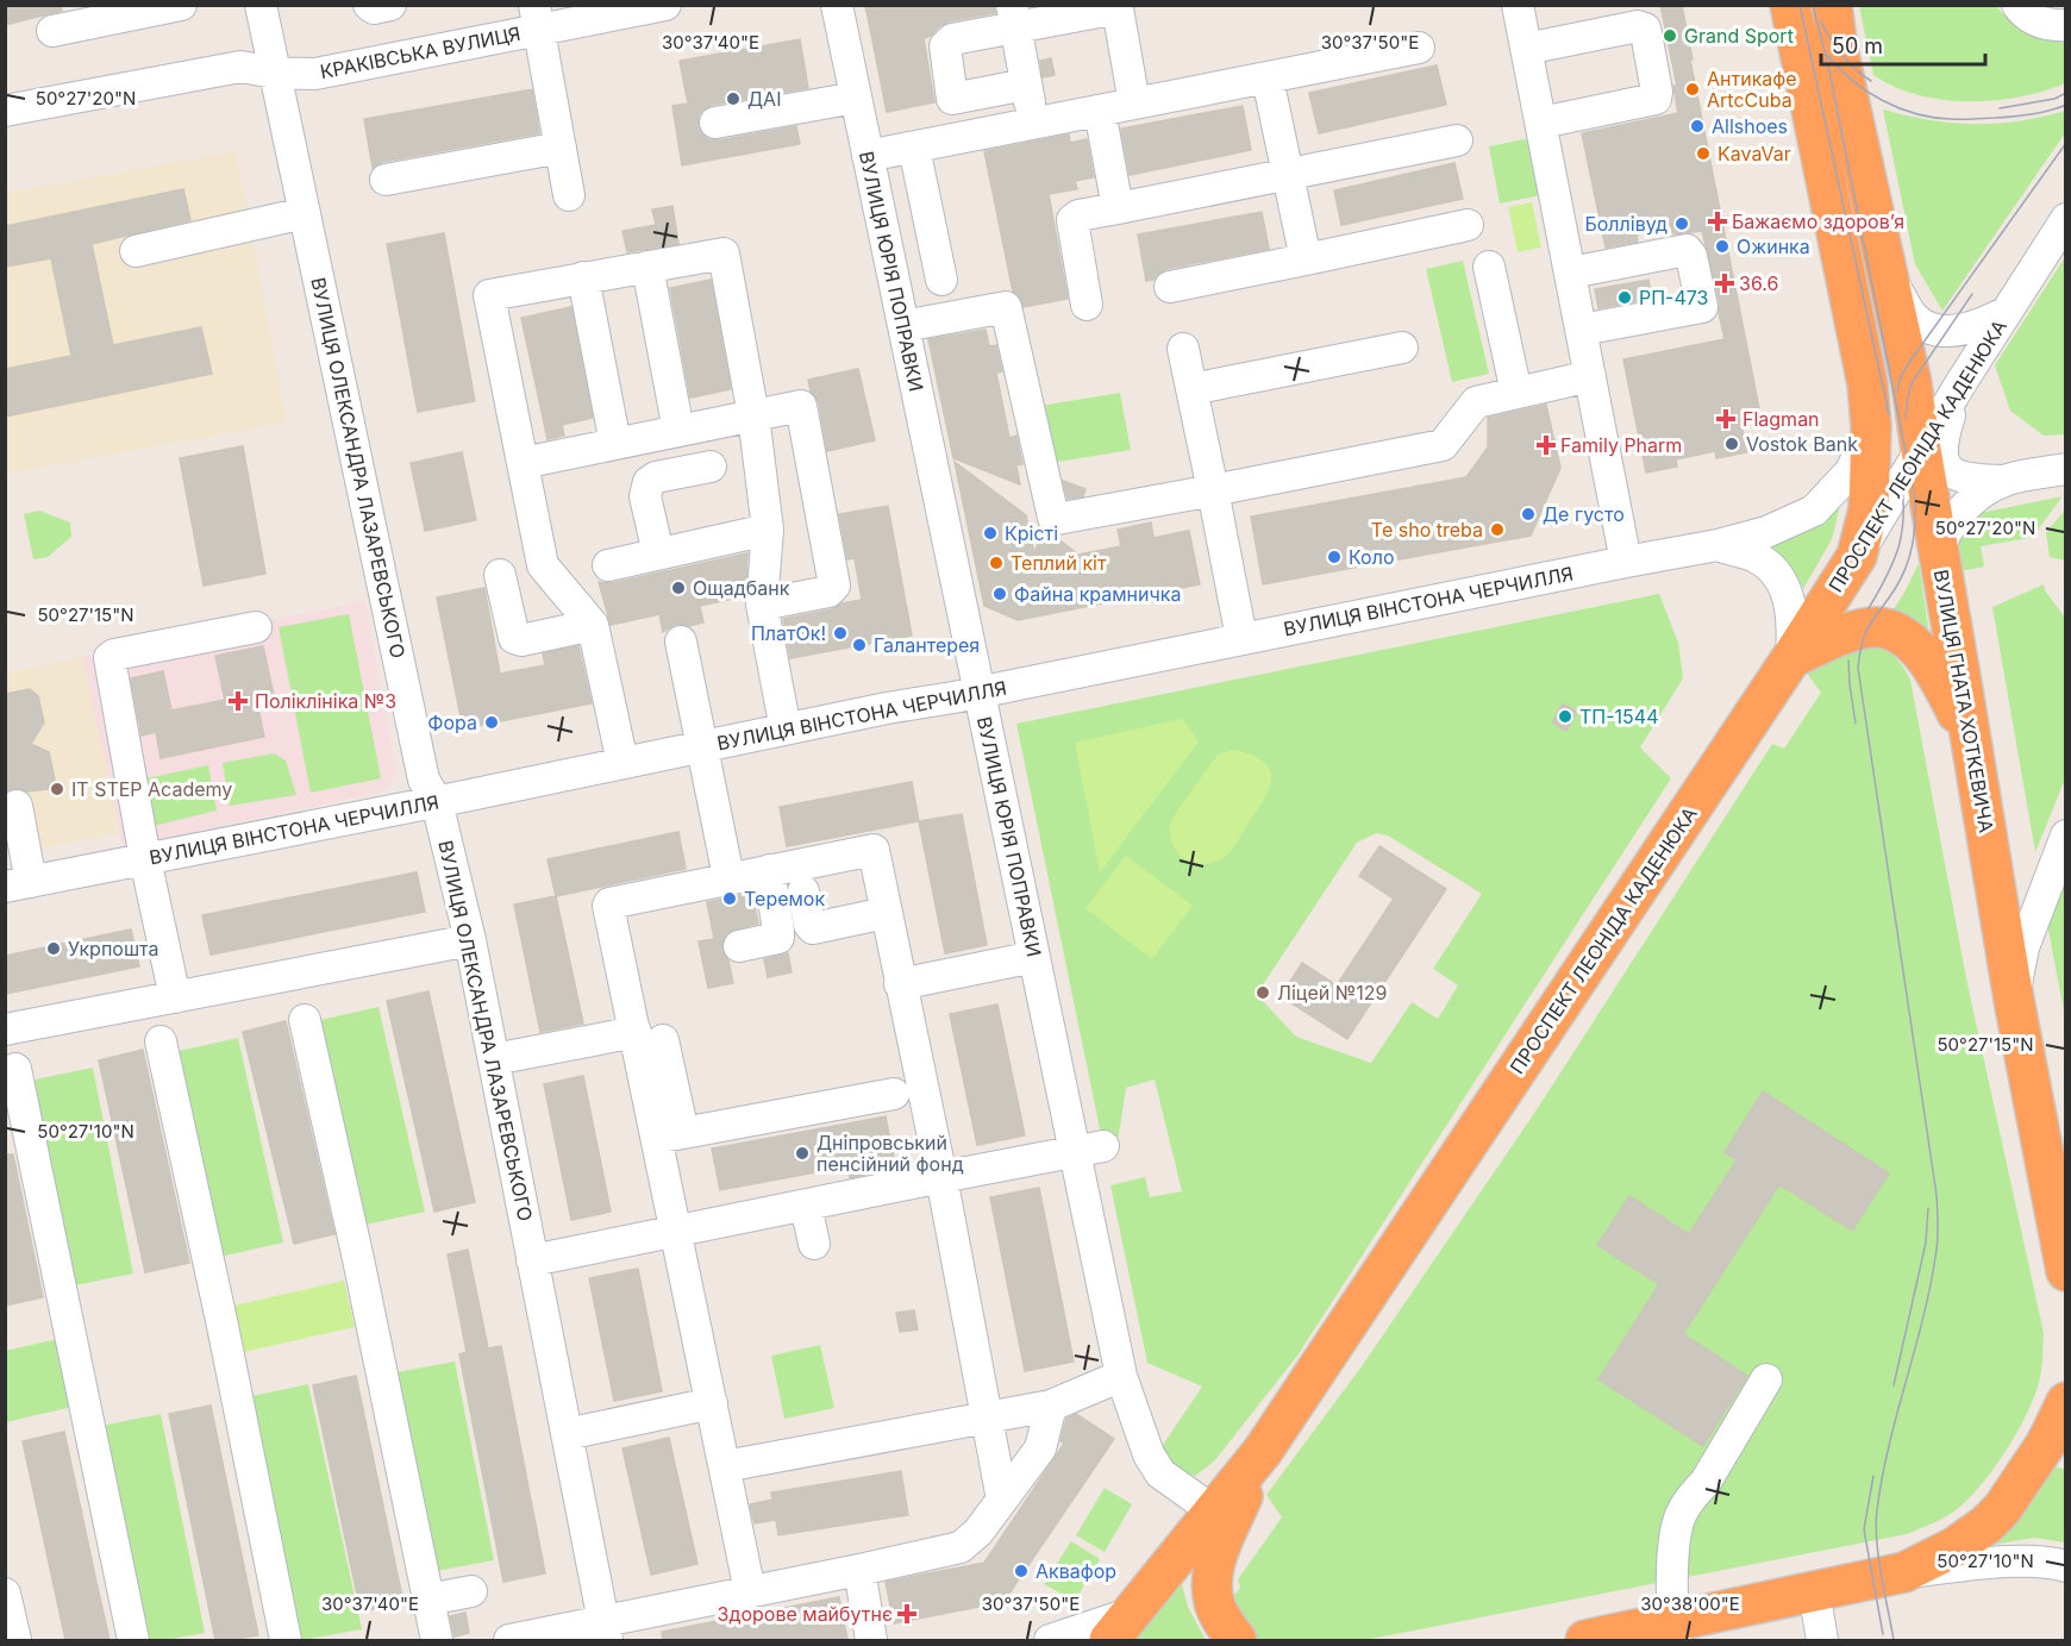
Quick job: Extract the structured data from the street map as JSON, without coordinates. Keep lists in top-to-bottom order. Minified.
{"streets":{"highway":["ПРОСПЕКТ ЛЕОНІДА КАДЕНЮКА","ВУЛИЦЯ ГНАТА ХОТКЕВИЧА"],"street":["КРАКІВСЬКА ВУЛИЦЯ","ВУЛИЦЯ ЮРІЯ ПОПРАВКИ","ВУЛИЦЯ ОЛЕКСАНДРА ЛАЗАРЕВСЬКОГО","ВУЛИЦЯ ВІНСТОНА ЧЕРЧИЛЛЯ"]},"crossings":[["КРАКІВСЬКА ВУЛИЦЯ","ВУЛИЦЯ ОЛЕКСАНДРА ЛАЗАРЕВСЬКОГО"],["ВУЛИЦЯ ЮРІЯ ПОПРАВКИ","ПРОСПЕКТ ЛЕОНІДА КАДЕНЮКА"],["ВУЛИЦЯ ЮРІЯ ПОПРАВКИ","ВУЛИЦЯ ВІНСТОНА ЧЕРЧИЛЛЯ"],["ПРОСПЕКТ ЛЕОНІДА КАДЕНЮКА","ВУЛИЦЯ ВІНСТОНА ЧЕРЧИЛЛЯ"],["ПРОСПЕКТ ЛЕОНІДА КАДЕНЮКА","ВУЛИЦЯ ГНАТА ХОТКЕВИЧА"],["ВУЛИЦЯ ОЛЕКСАНДРА ЛАЗАРЕВСЬКОГО","ВУЛИЦЯ ВІНСТОНА ЧЕРЧИЛЛЯ"]],"places":{"other":["Grand Sport","Антикафе ArtcCuba","ДАІ","Allshoes","KavaVar","Боллівуд","Ожинка","РП-473","Vostok Bank","Де густо","Te sho treba","Крісті","Коло","Теплий кіт","Ощадбанк","Файна крамничка","ПлатОк!","Галантерея","ТП-1544","Фора","IT STEP Academy","Теремок","Укрпошта","Ліцей №129","Дніпровський пенсійний фонд","Аквафор"],"health":["Бажаємо здоровʼя","36.6","Flagman","Family Pharm","Поліклініка №3","Здорове майбутнє"]},"scale_bar":"50 m","coordinates":["30°37'40\"E","30°37'50\"E","50°27'20\"N","50°27'15\"N","50°27'10\"N","30°38'00\"E"]}
